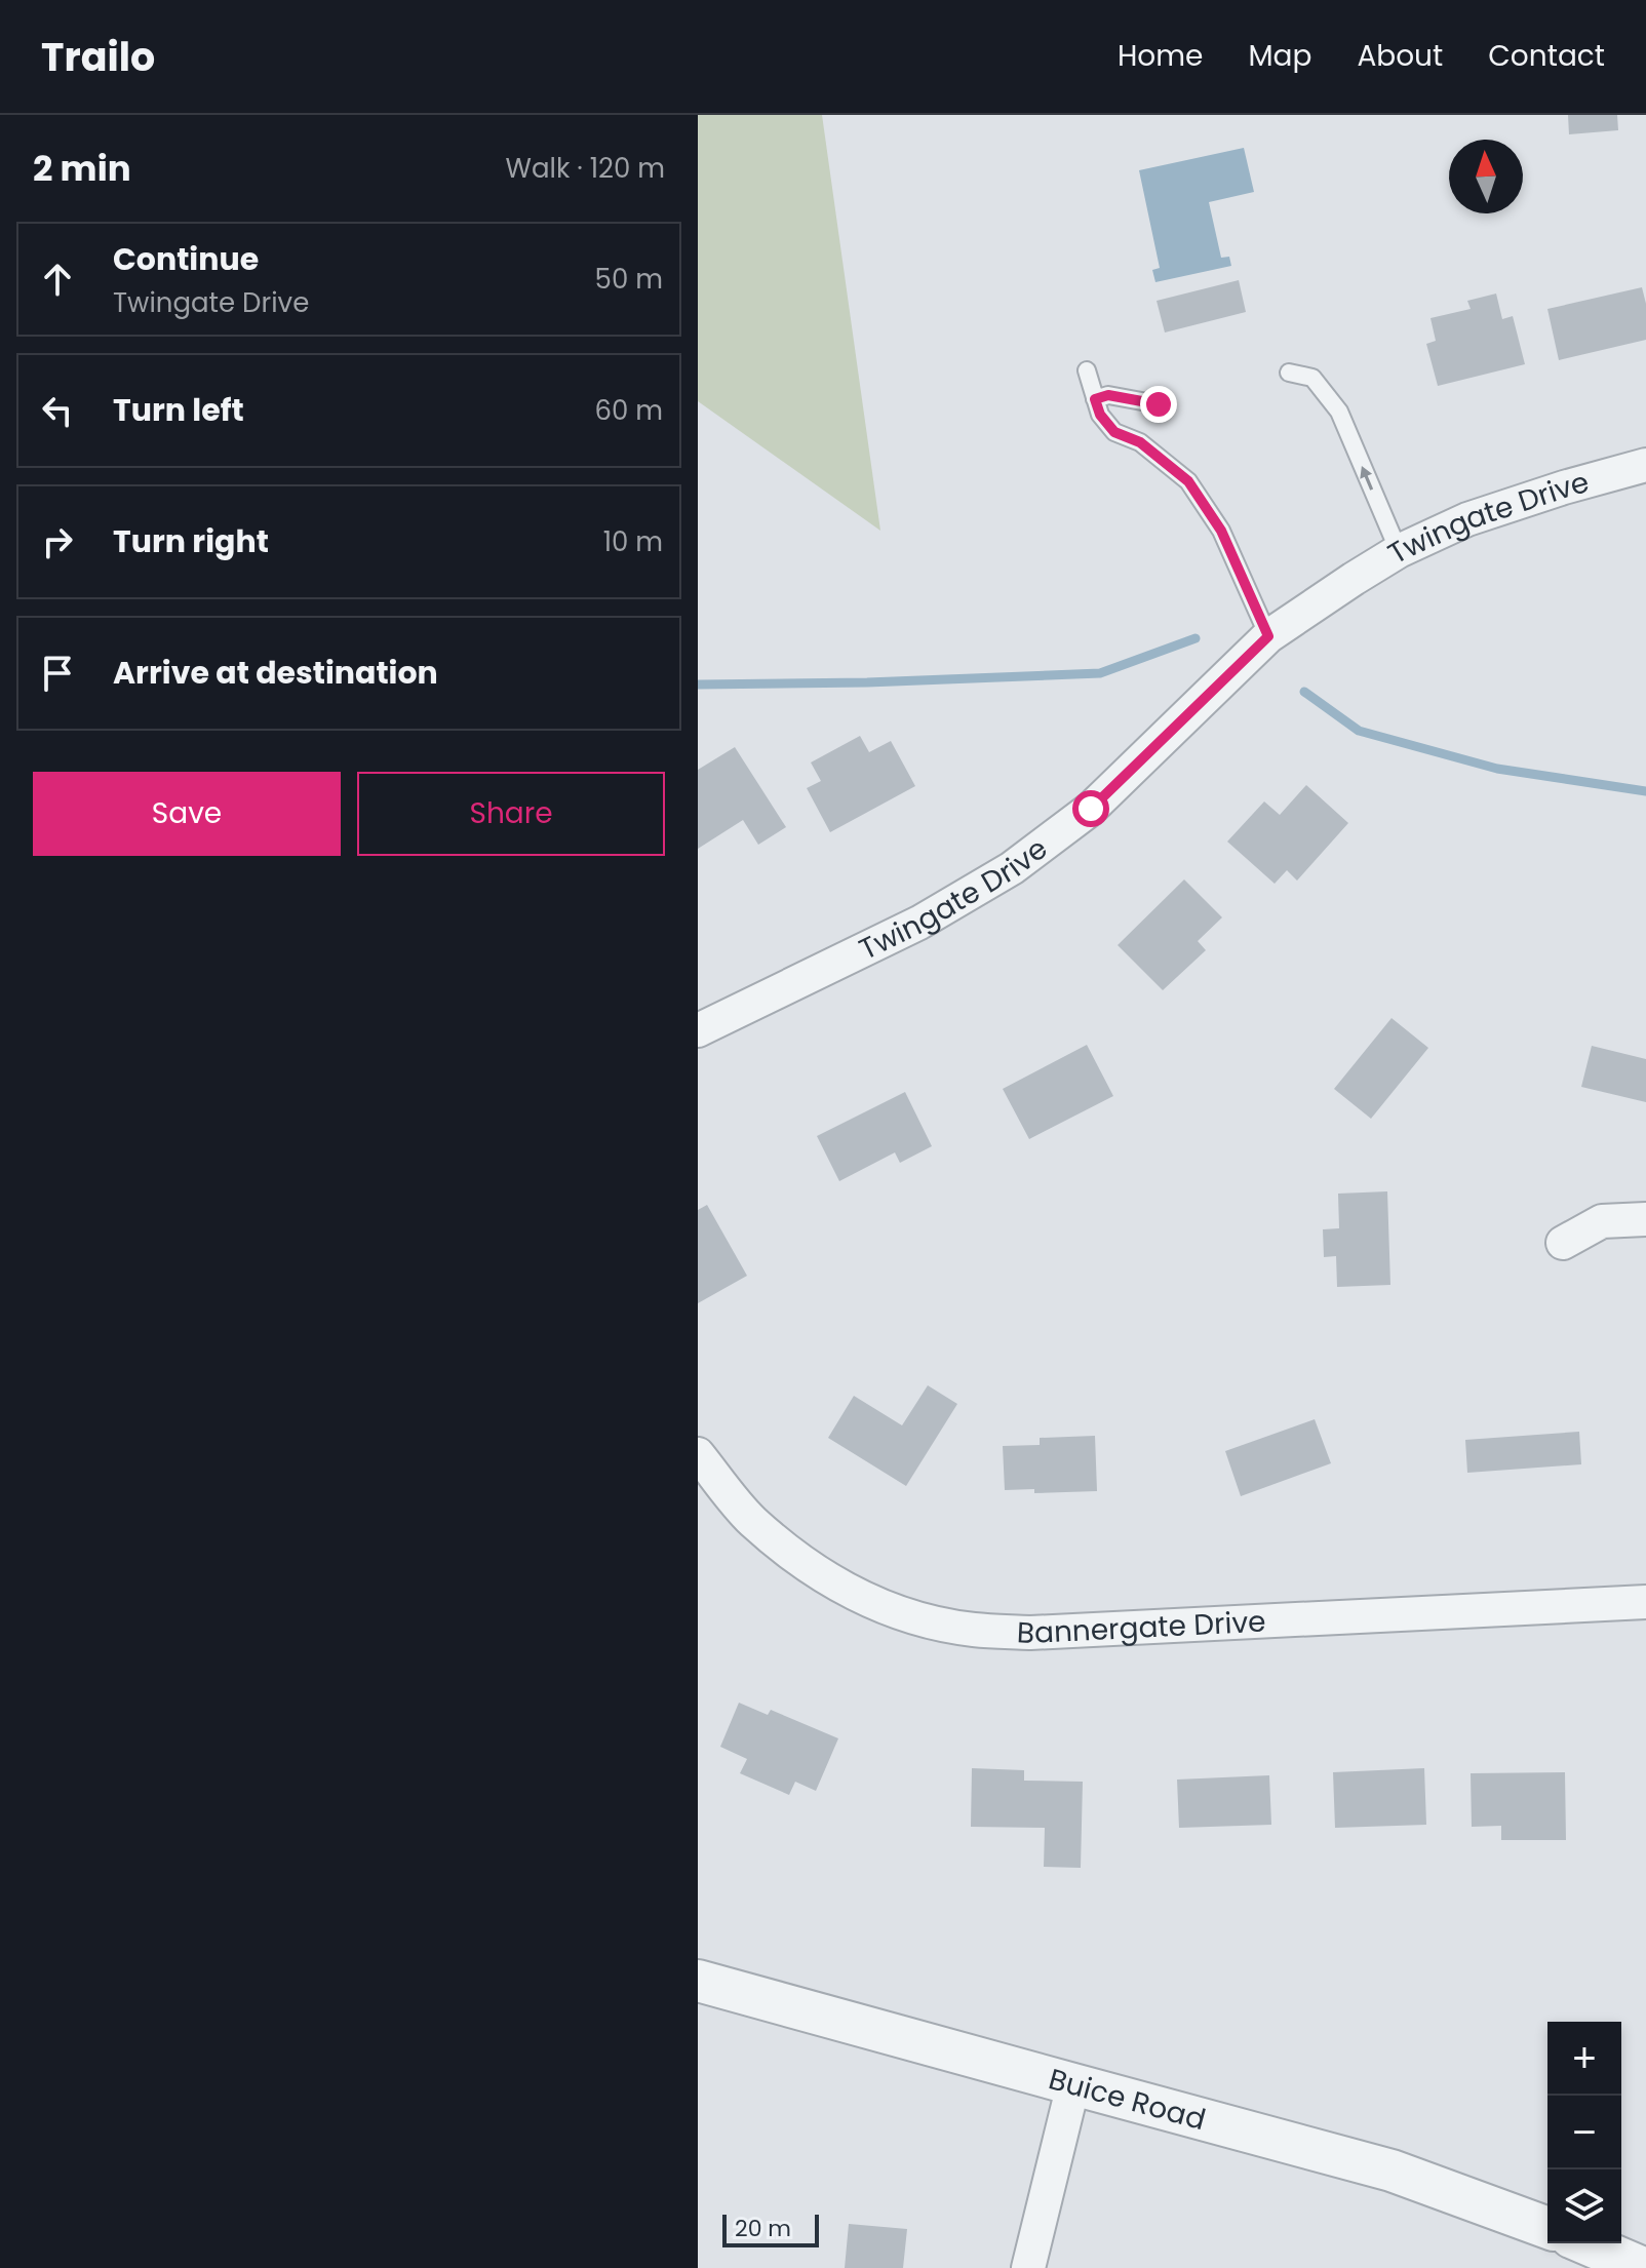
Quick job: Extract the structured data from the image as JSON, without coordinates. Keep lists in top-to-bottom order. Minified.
{"streets":{"street":["Twingate Drive","Bannergate Drive","Buice Road"]},"scale_bar":"20 m","north":"top","page":{"header":"Trailo","nav":["Home","Map","About","Contact"],"heading":["2 min","Walk · 120 m"],"list":[["Continue","Twingate Drive","50 m"],["Turn left","60 m"],["Turn right","10 m"],"Arrive at destination"],"buttons":["Save","Share"],"map_buttons":["+","−"],"scale":"20 m"}}
